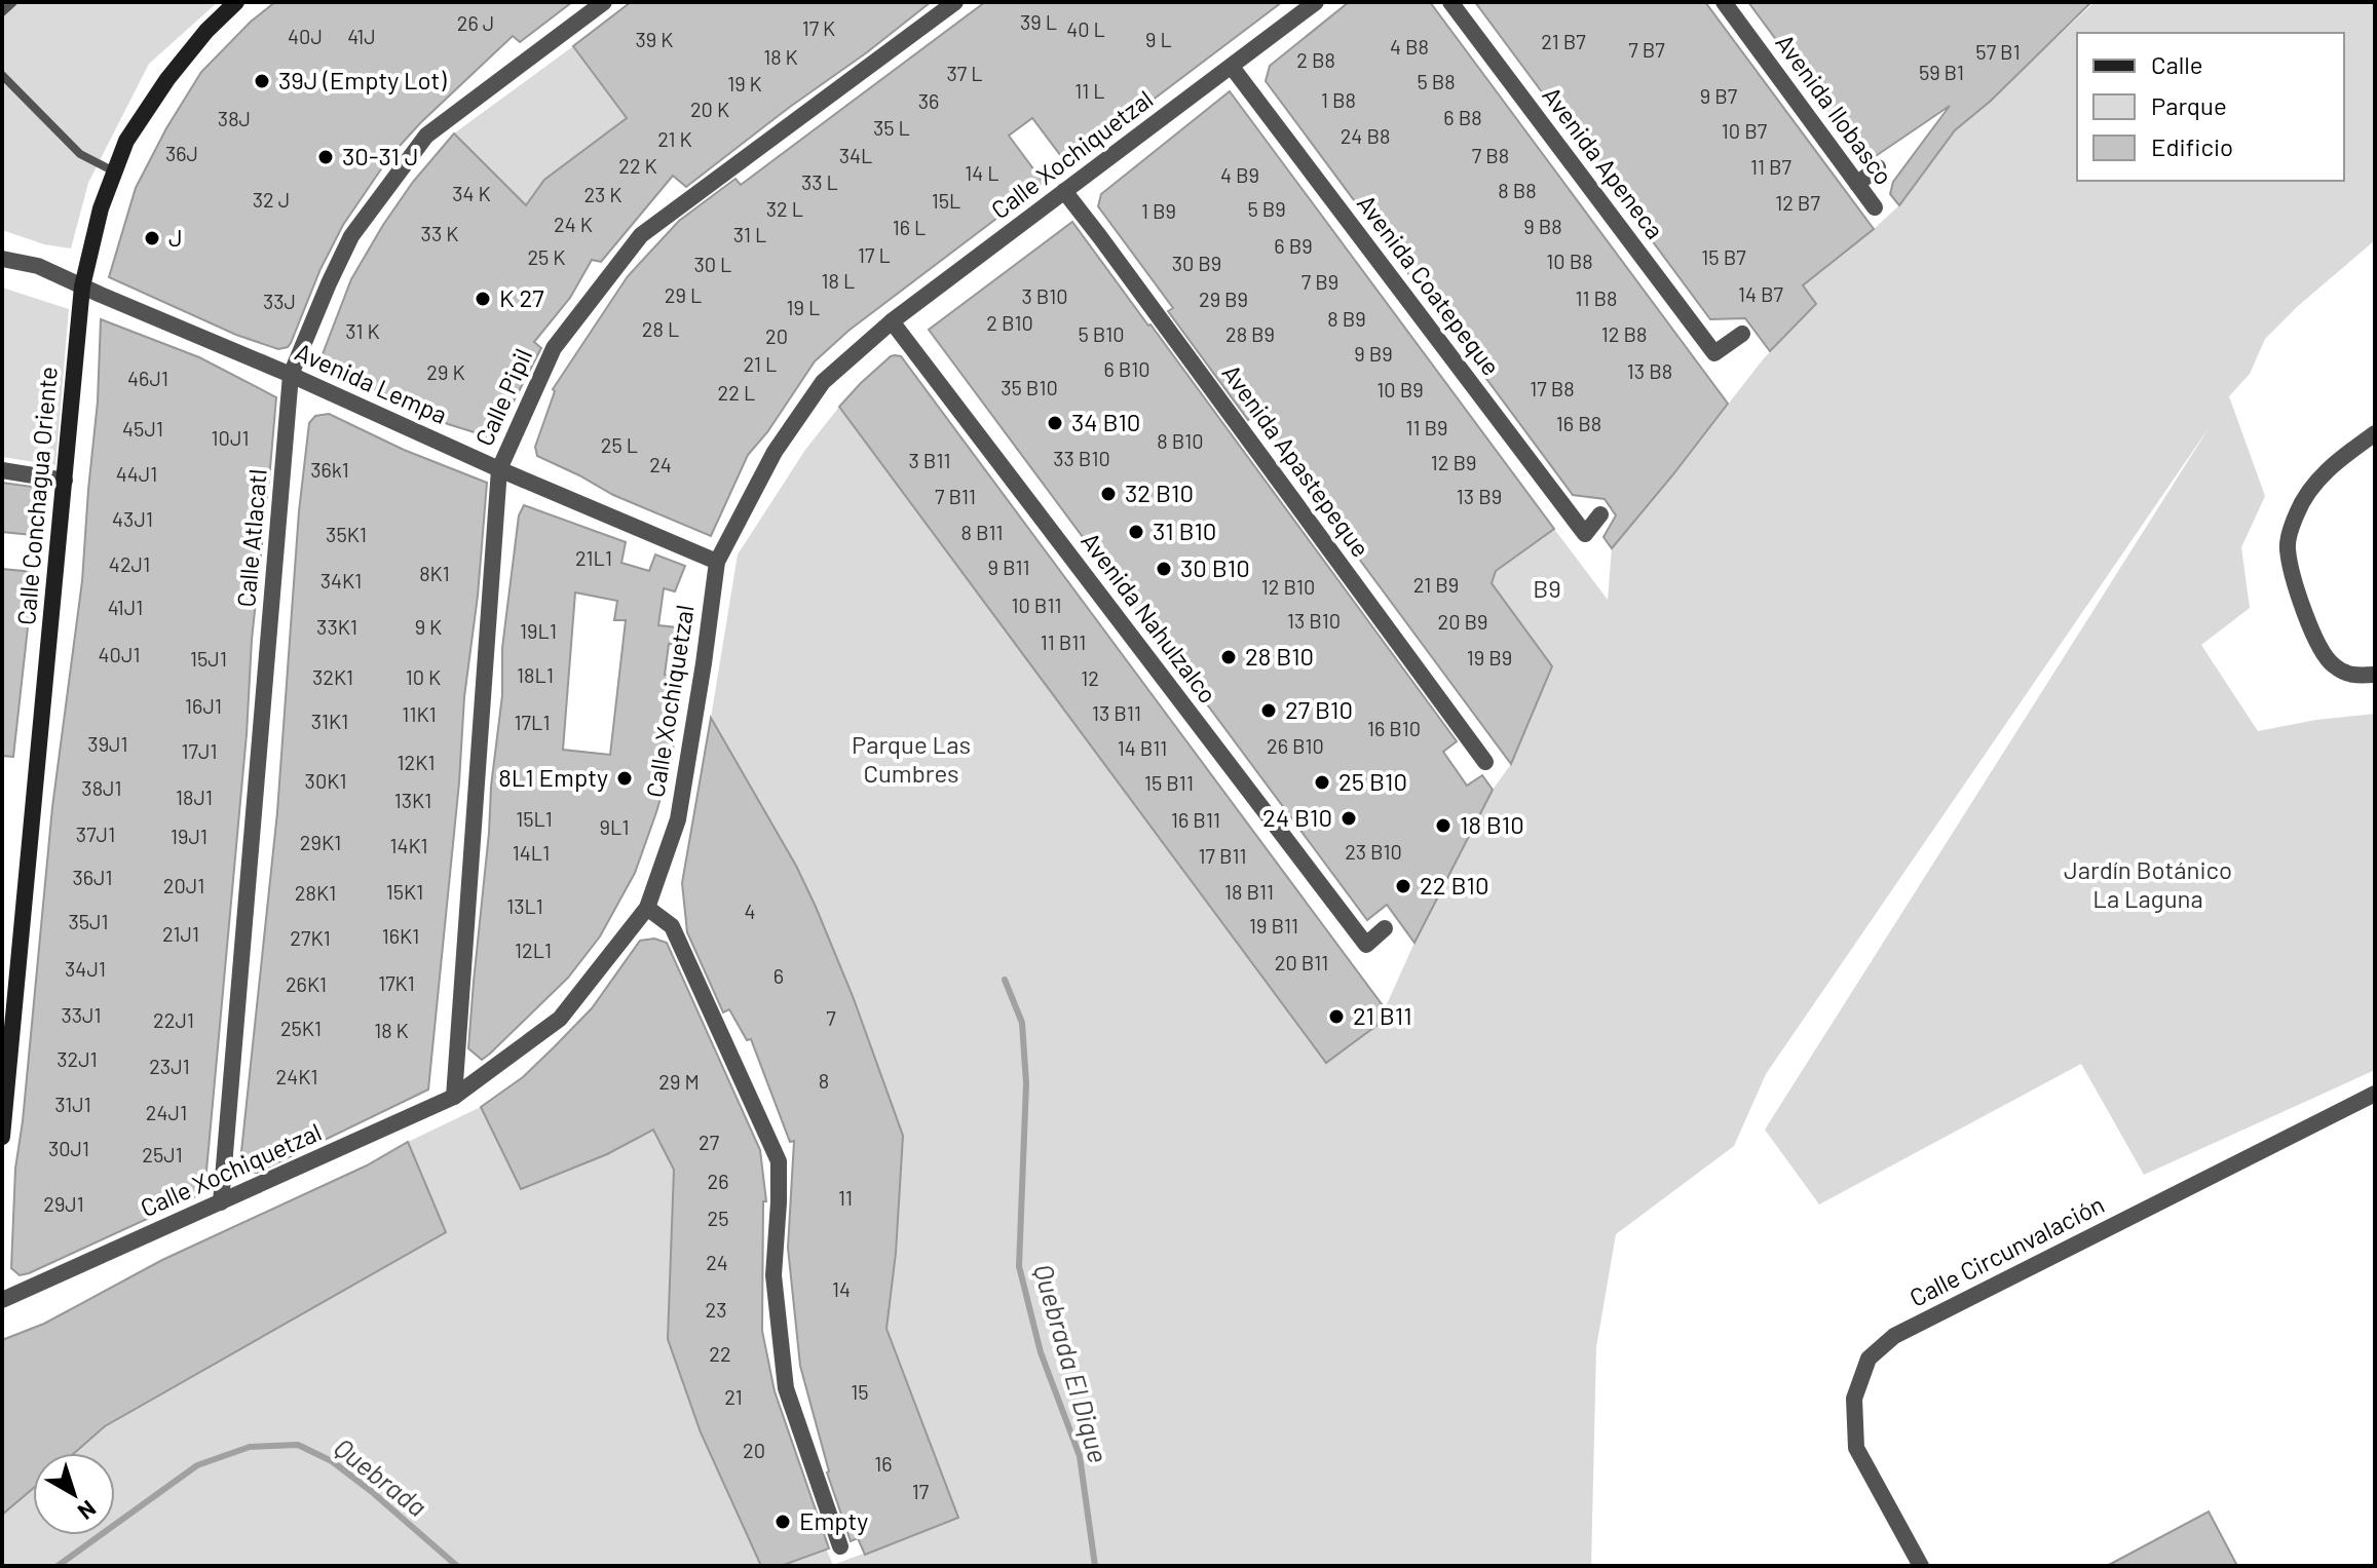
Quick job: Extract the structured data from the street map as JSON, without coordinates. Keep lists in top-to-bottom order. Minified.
{"streets":{"main road":["Calle Conchagua Oriente"],"street":["Avenida Ilobasco","Calle Xochiquetzal","Avenida Apeneca","Avenida Coatepeque","Avenida Lempa","Calle Pipil","Avenida Apastepeque","Calle Atlacatl","Avenida Nahulzalco","Calle Circunvalación"]},"crossings":[["Calle Xochiquetzal","Avenida Coatepeque"],["Calle Xochiquetzal","Avenida Lempa"],["Calle Xochiquetzal","Calle Pipil"],["Calle Xochiquetzal","Avenida Apastepeque"],["Calle Xochiquetzal","Calle Atlacatl"],["Calle Xochiquetzal","Avenida Nahulzalco"],["Avenida Lempa","Calle Pipil"],["Avenida Lempa","Calle Conchagua Oriente"],["Avenida Lempa","Calle Atlacatl"]],"water":["Quebrada El Dique","Quebrada"],"parks":["B9","Parque Las Cumbres","Jardín Botánico La Laguna"],"places":["39J (Empty Lot)","30-31 J","J","K 27","34 B10","32 B10","31 B10","30 B10","28 B10","27 B10","8L1 Empty","25 B10","24 B10","18 B10","22 B10","21 B11","Empty"],"house_numbers":["39 L","26 J","17 K","40 L","40J","41J","39 K","9 L","21 B7","4 B8","7 B7","57 B1","18 K","2 B8","59 B1","37 L","5 B8","19 K","11 L","9 B7","1 B8","36","20 K","6 B8","38J","35 L","10 B7","24 B8","21 K","36J","34L","7 B8","22 K","11 B7","14 L","4 B9","33 L","8 B8","34 K","23 K","32 J","15L","12 B7","32 L","5 B9","1 B9","24 K","9 B8","16 L","33 K","31 L","6 B9","17 L","25 K","15 B7","10 B8","30 B9","30 L","18 L","7 B9","14 B7","29 L","3 B10","11 B8","29 B9","33J","19 L","8 B9","2 B10","28 L","31 K","5 B10","28 B9","12 B8","20","9 B9","21 L","6 B10","13 B8","29 K","46J1","35 B10","17 B8","10 B9","22 L","16 B8","11 B9","45J1","10J1","8 B10","25 L","33 B10","3 B11","12 B9","24","36k1","44J1","7 B11","13 B9","43J1","8 B11","35K1","21L1","42J1","9 B11","8K1","34K1","21 B9","12 B10","10 B11","41J1","13 B10","20 B9","33K1","9 K","19L1","11 B11","40J1","19 B9","15J1","18L1","32K1","10 K","12","16J1","13 B11","11K1","31K1","17L1","16 B10","39J1","26 B10","14 B11","17J1","12K1","30K1","15 B11","38J1","18J1","13K1","15L1","16 B11","9L1","37J1","19J1","29K1","14K1","23 B10","14L1","17 B11","36J1","20J1","15K1","18 B11","28K1","13L1","4","35J1","19 B11","21J1","16K1","27K1","12L1","20 B11","34J1","6","17K1","26K1","33J1","7","22J1","25K1","18 K","32J1","23J1","24K1","8","29 M","31J1","24J1","27","30J1","25J1","26","11","29J1","25","24","14","23","22","15","21","20","16","17"],"legend":["Calle","Parque","Edificio"],"north":"bottom right"}
